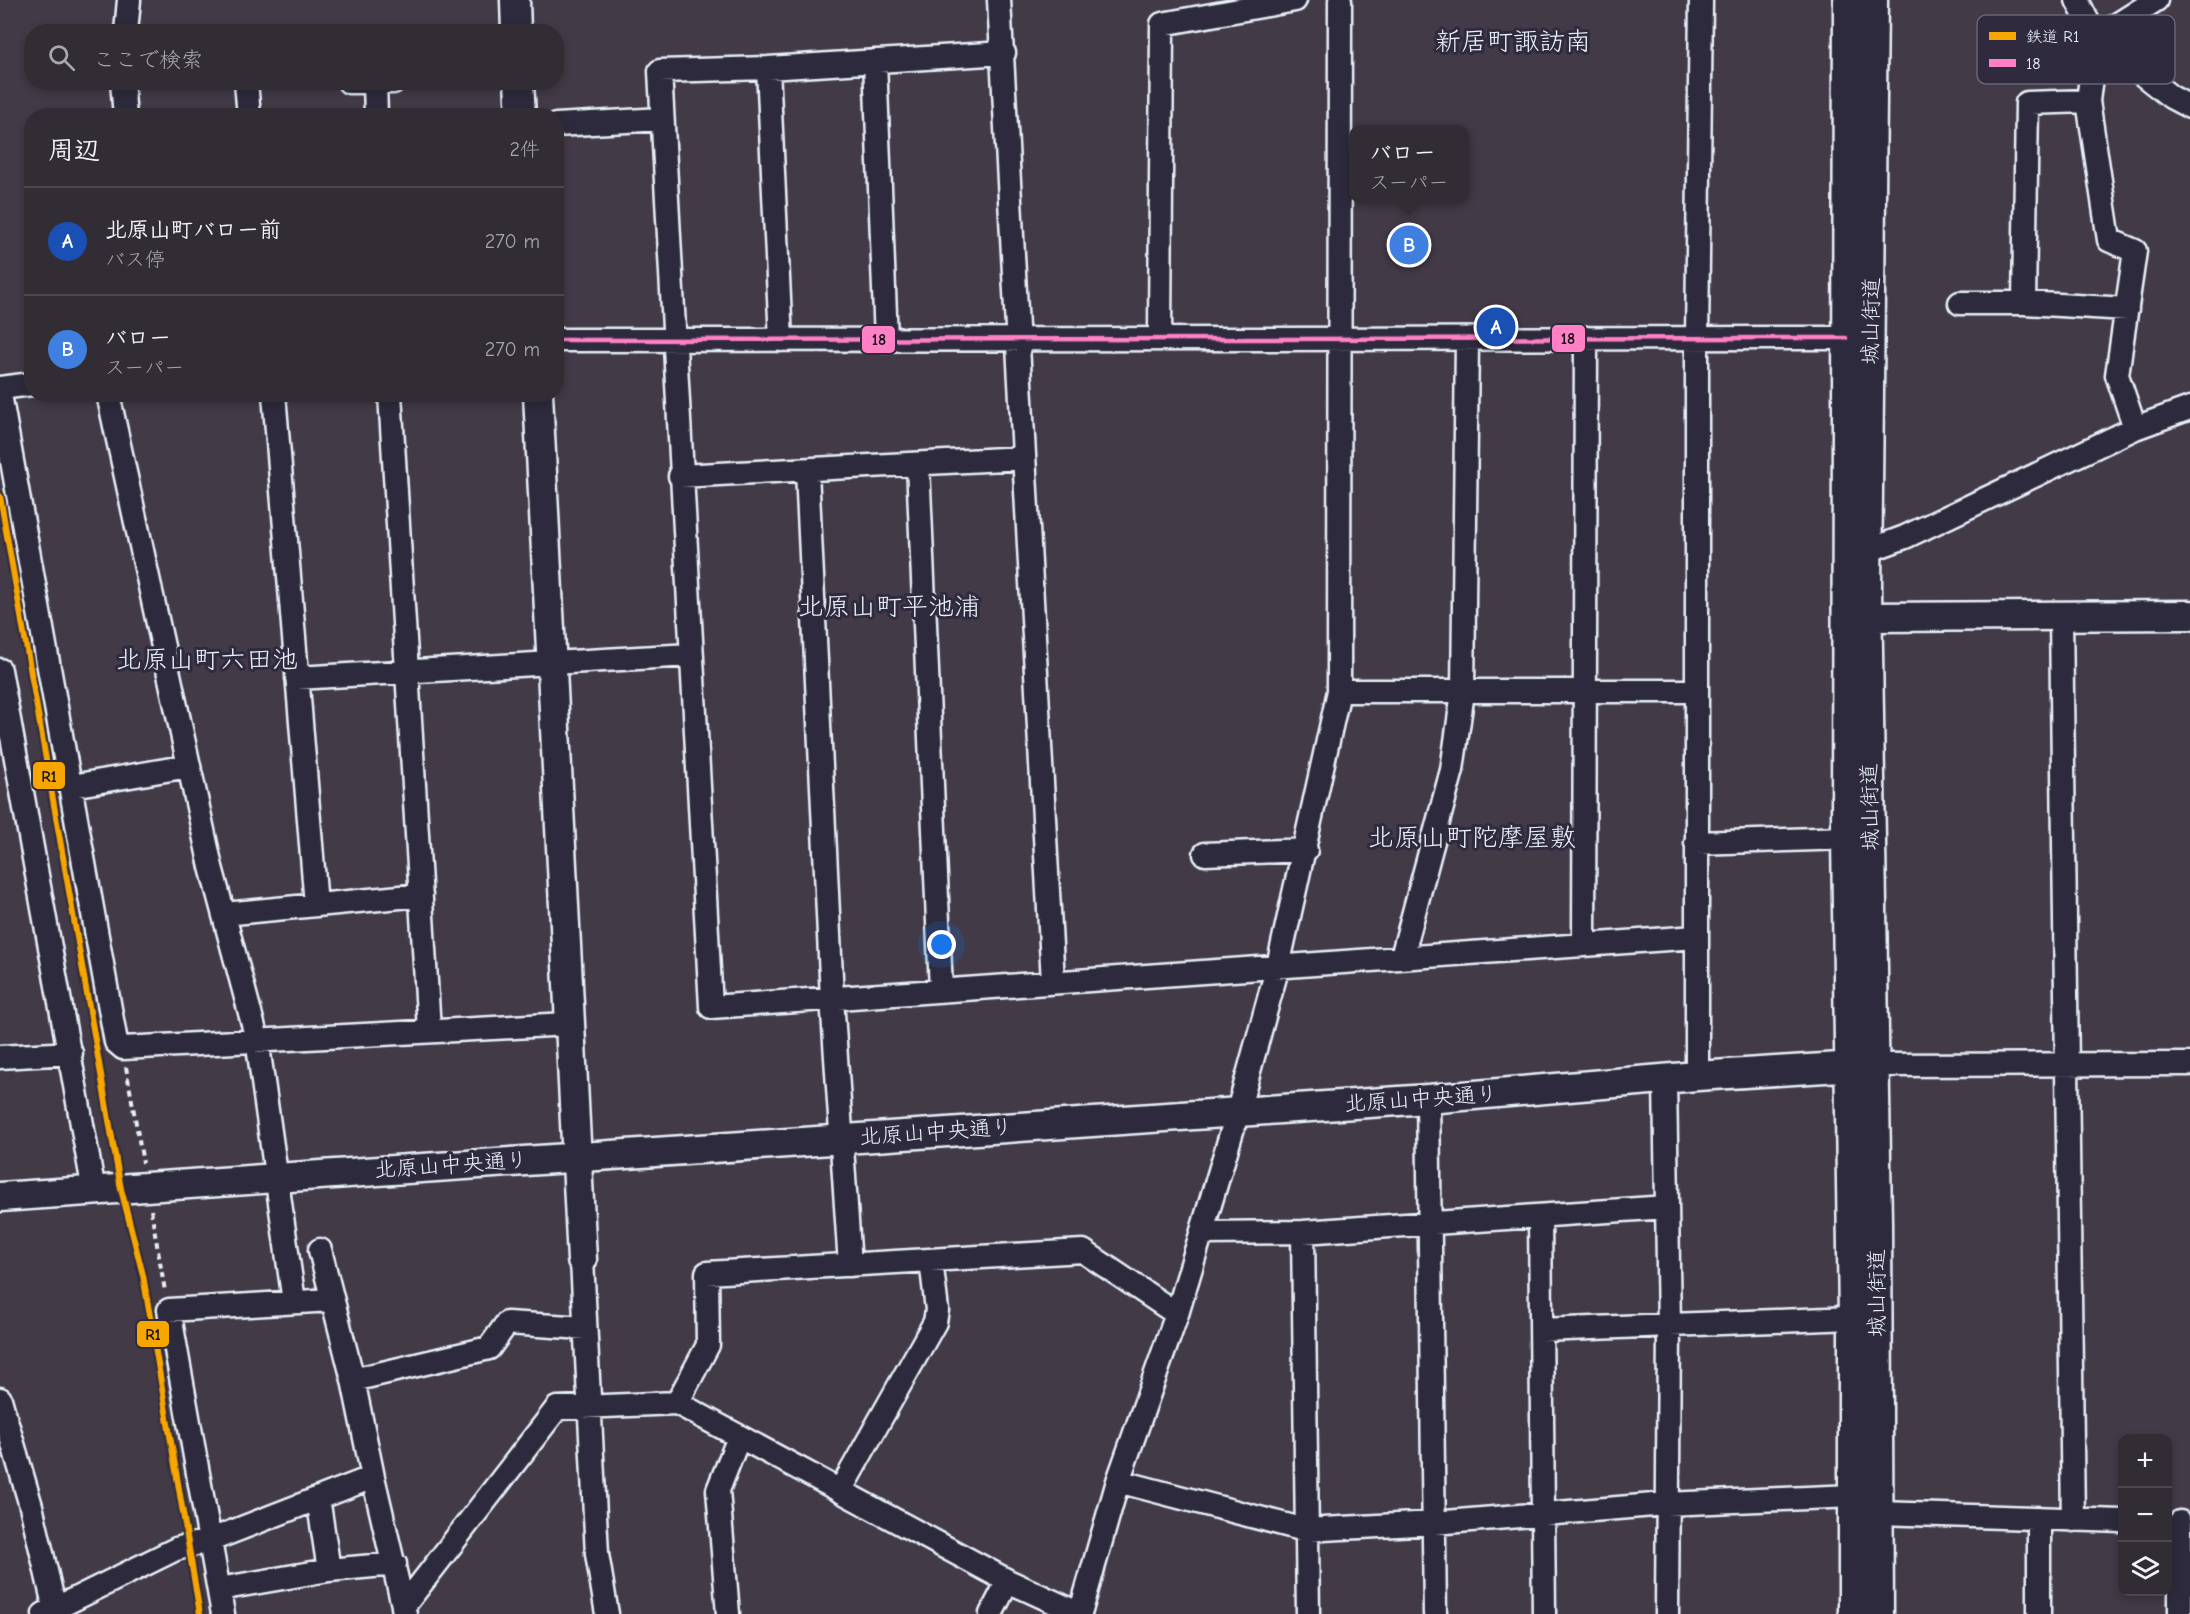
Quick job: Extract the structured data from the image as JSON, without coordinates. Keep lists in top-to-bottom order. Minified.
{"streets":{"street":["城山街道","北原山中央通り"]},"crossings":[["城山街道","北原山中央通り"]],"districts":["新居町諏訪南","北原山町平池浦","北原山町六田池","北原山町陀摩屋敷"],"lines":["transit line 18","rail line R1"],"legend":["鉄道 R1","18"],"page":{"search":"ここで検索","heading":["周辺","2件"],"popup":["バロー","スーパー"],"list":[{"mark":"A","name":"北原山町バロー前","note":"バス停","value":"270 m"},{"mark":"B","name":"バロー","note":"スーパー","value":"270 m"}],"pins":["B","A"],"map_buttons":["+","−"]}}
